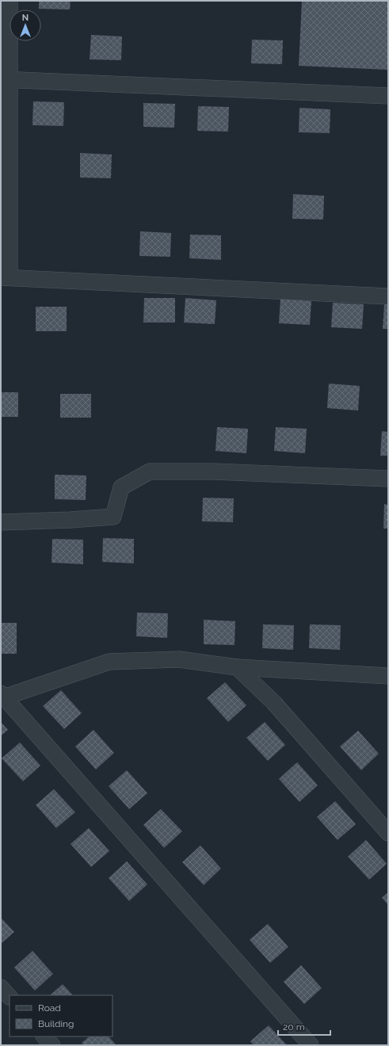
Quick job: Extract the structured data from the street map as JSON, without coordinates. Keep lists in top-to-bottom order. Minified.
{"legend":["Road","Building"],"scale_bar":"20 m","north":"top"}
